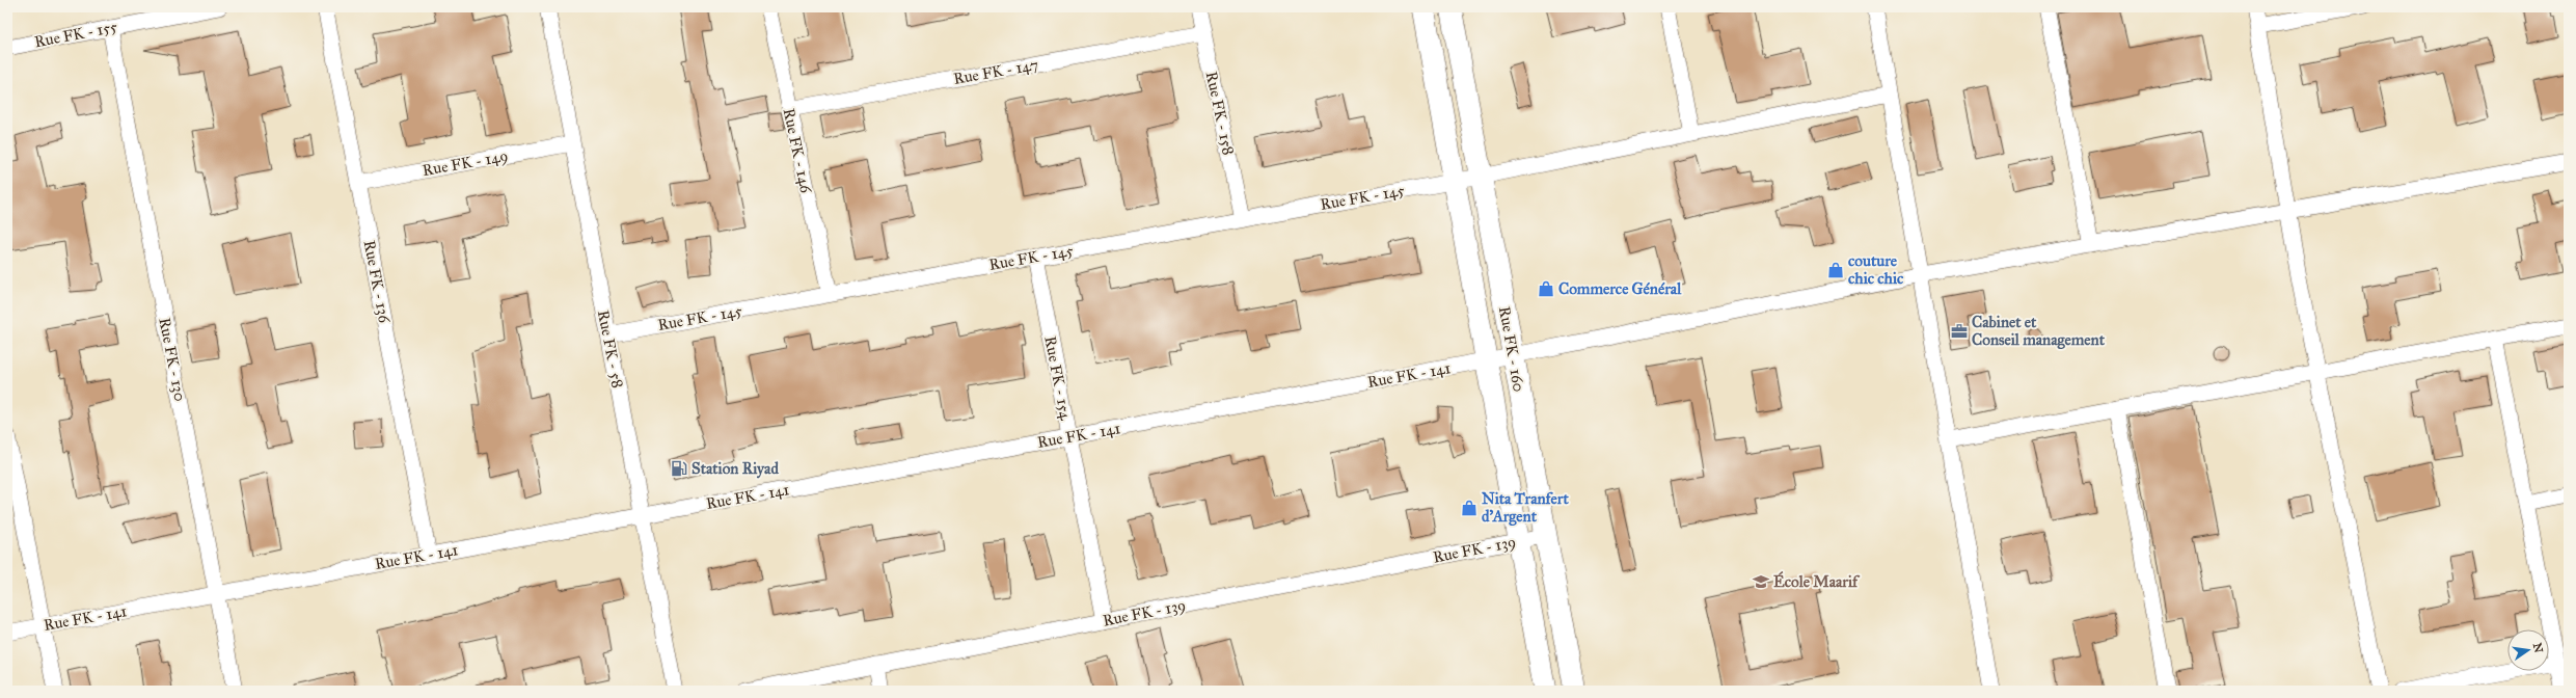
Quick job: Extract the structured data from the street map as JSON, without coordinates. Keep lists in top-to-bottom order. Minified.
{"streets":{"main road":["Rue FK - 160"],"street":["Rue FK - 155","Rue FK - 147","Rue FK - 158","Rue FK - 146","Rue FK - 149","Rue FK - 145","Rue FK - 136","Rue FK - 58","Rue FK - 130","Rue FK - 141","Rue FK - 154","Rue FK - 139"]},"crossings":[["Rue FK - 155","Rue FK - 130"],["Rue FK - 147","Rue FK - 158"],["Rue FK - 147","Rue FK - 146"],["Rue FK - 158","Rue FK - 145"],["Rue FK - 146","Rue FK - 145"],["Rue FK - 149","Rue FK - 136"],["Rue FK - 149","Rue FK - 58"],["Rue FK - 145","Rue FK - 58"],["Rue FK - 145","Rue FK - 160"],["Rue FK - 145","Rue FK - 154"],["Rue FK - 136","Rue FK - 141"],["Rue FK - 58","Rue FK - 141"],["Rue FK - 160","Rue FK - 141"],["Rue FK - 160","Rue FK - 139"],["Rue FK - 130","Rue FK - 141"],["Rue FK - 141","Rue FK - 154"],["Rue FK - 154","Rue FK - 139"]],"places":{"shop":["couture chic chic","Commerce Général","Nita Tranfert d'Argent"],"office":["Cabinet et Conseil management"],"fuel station":["Station Riyad"],"school or university":["École Maarif"]},"north":"right"}
